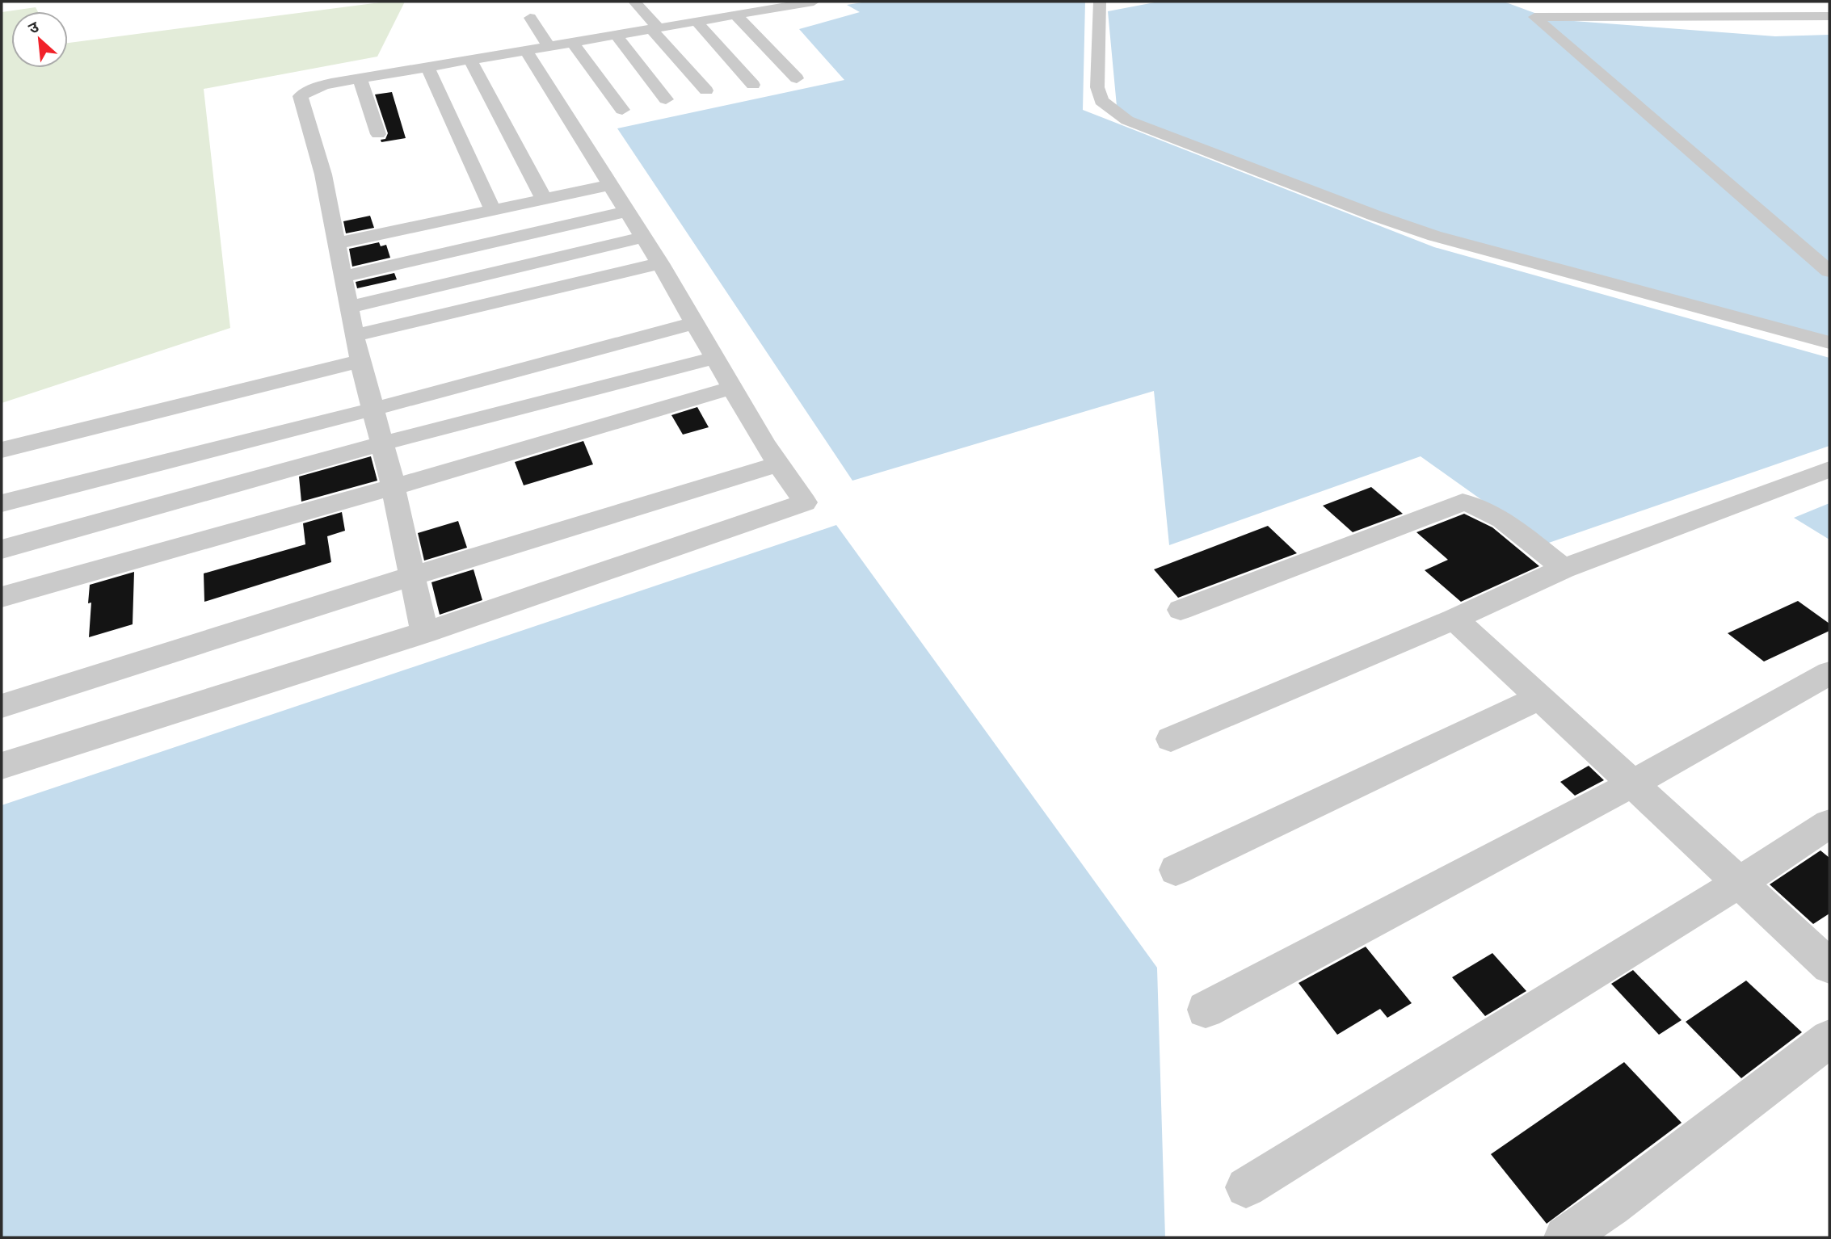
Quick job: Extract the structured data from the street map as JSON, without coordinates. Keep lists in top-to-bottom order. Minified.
{"north":"top left"}
